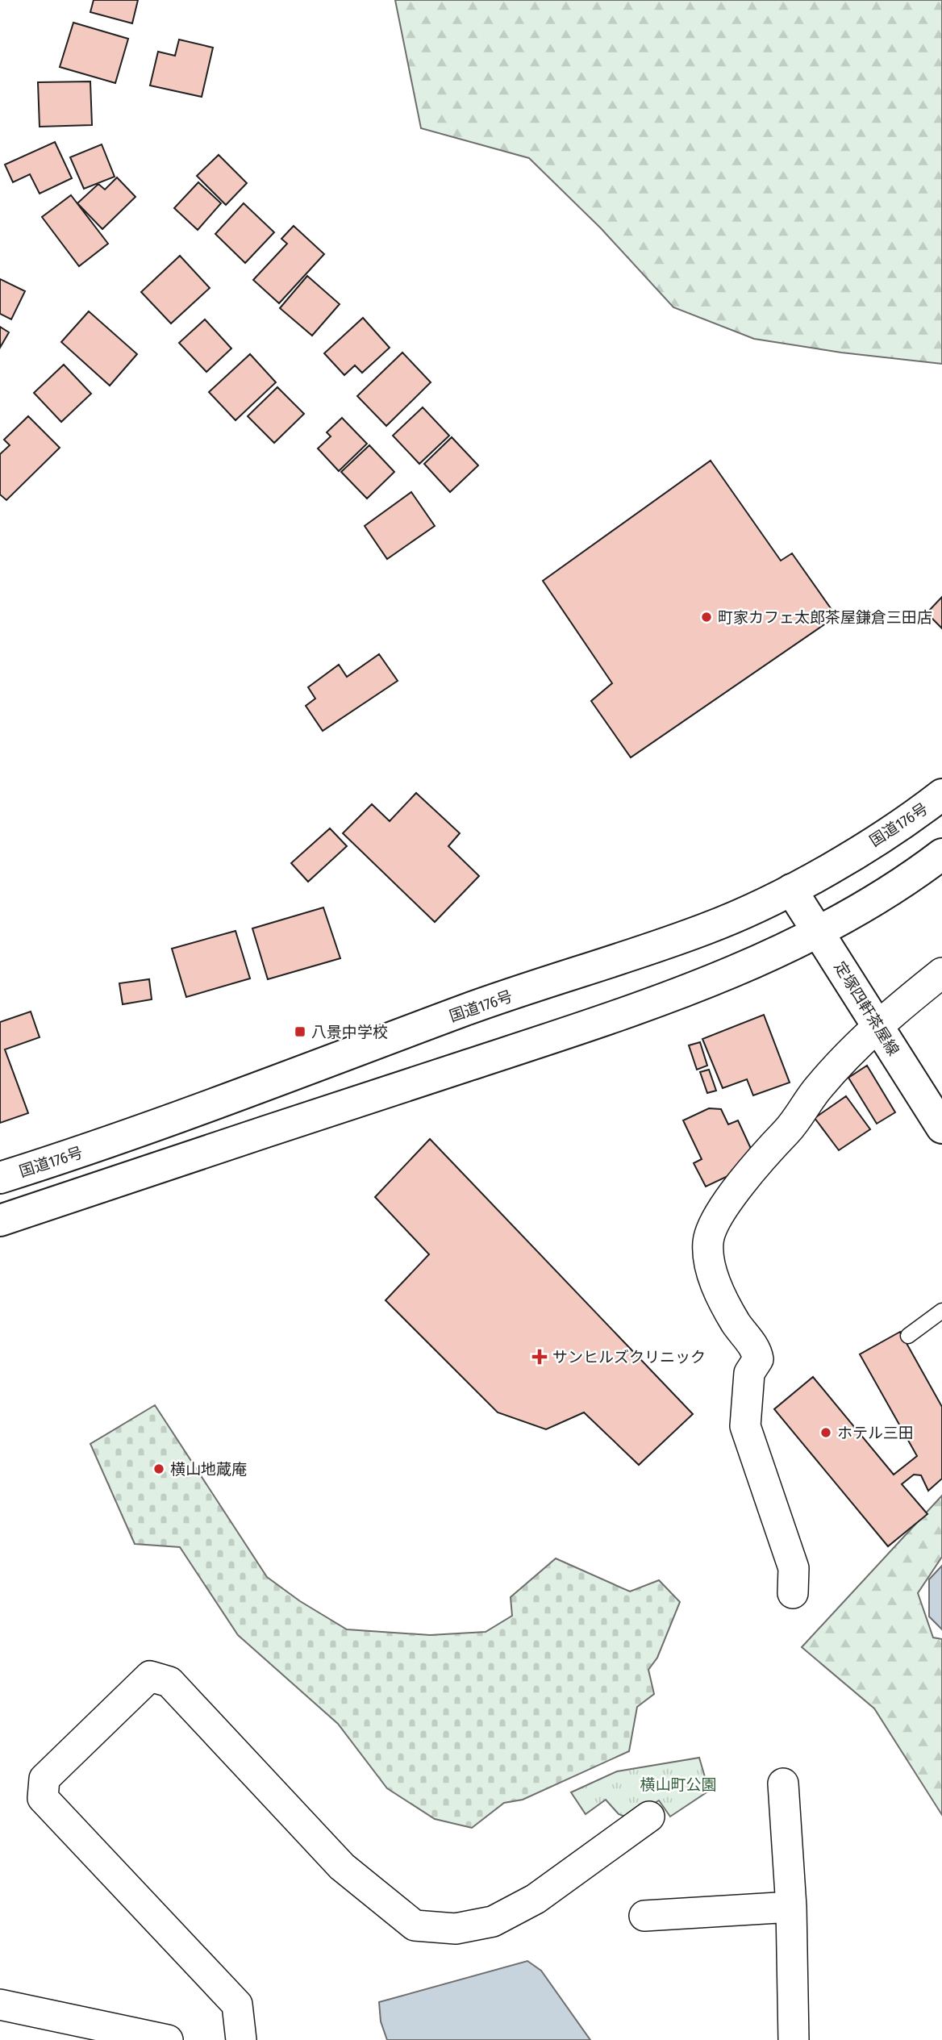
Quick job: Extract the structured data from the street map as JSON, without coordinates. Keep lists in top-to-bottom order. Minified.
{"streets":{"main road":["国道176号","定塚四軒茶屋線"]},"crossings":[["国道176号","定塚四軒茶屋線"]],"parks":["横山町公園"],"places":{"other":["町家カフェ太郎茶屋鎌倉三田店","ホテル三田","横山地蔵庵"],"transit":["八景中学校"],"health":["サンヒルズクリニック"]}}
